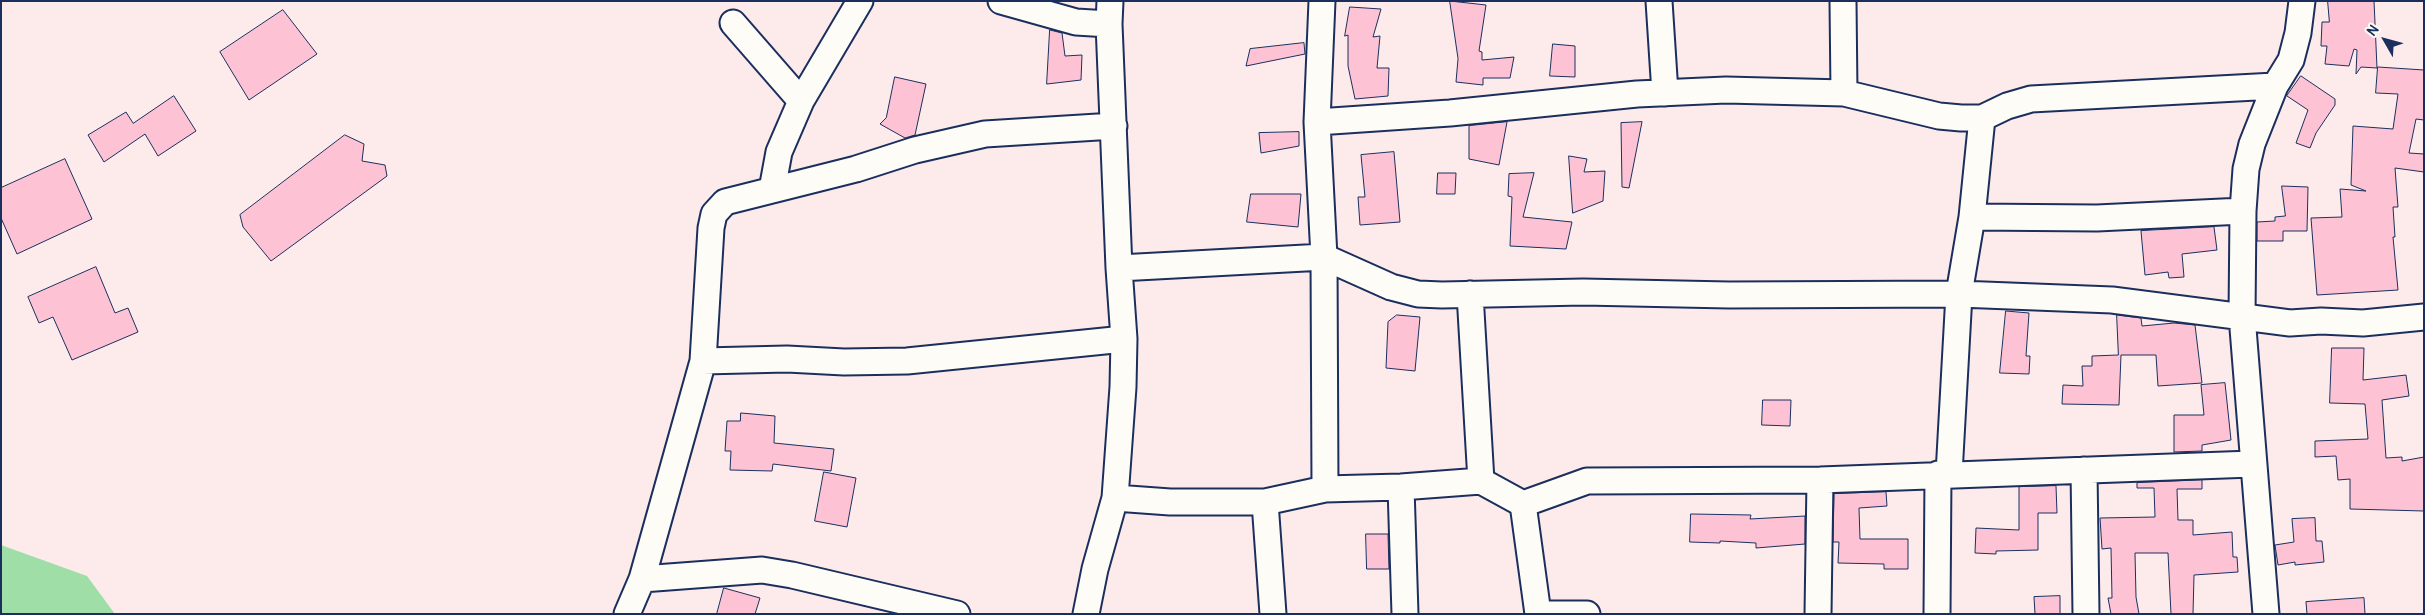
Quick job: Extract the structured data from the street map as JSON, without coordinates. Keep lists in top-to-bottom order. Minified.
{"north":"top left"}
